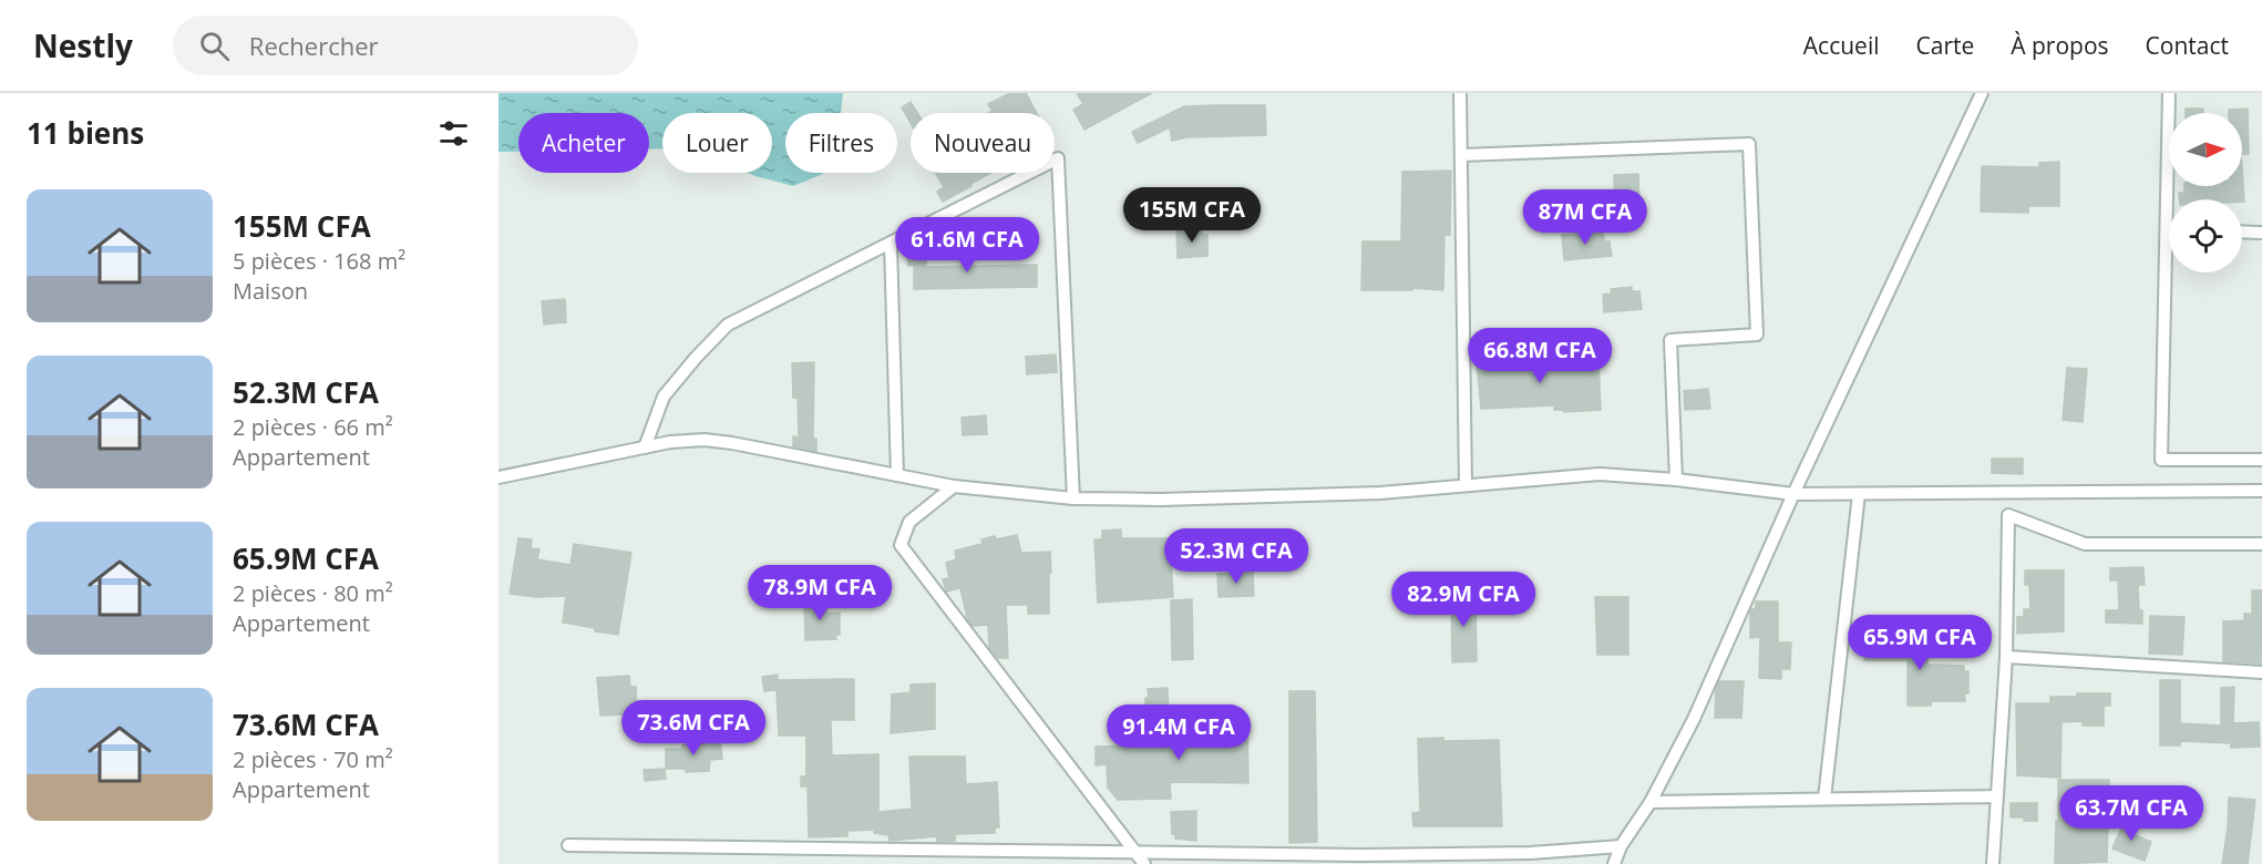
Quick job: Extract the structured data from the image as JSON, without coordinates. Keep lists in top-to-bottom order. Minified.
{"north":"right","page":{"header":"Nestly","search":"Rechercher","nav":["Accueil","Carte","À propos","Contact"],"heading":"11 biens","chip":["Acheter","Louer","Filtres","Nouveau"],"list":[{"name":"155M CFA","note":"5 pièces · 168 m² · Maison"},{"name":"52.3M CFA","note":"2 pièces · 66 m² · Appartement"},{"name":"65.9M CFA","note":"2 pièces · 80 m² · Appartement"},{"name":"73.6M CFA","note":"2 pièces · 70 m² · Appartement"}],"price":["155M CFA","87M CFA","61.6M CFA","66.8M CFA","52.3M CFA","78.9M CFA","82.9M CFA","65.9M CFA","73.6M CFA","91.4M CFA","63.7M CFA"]}}
